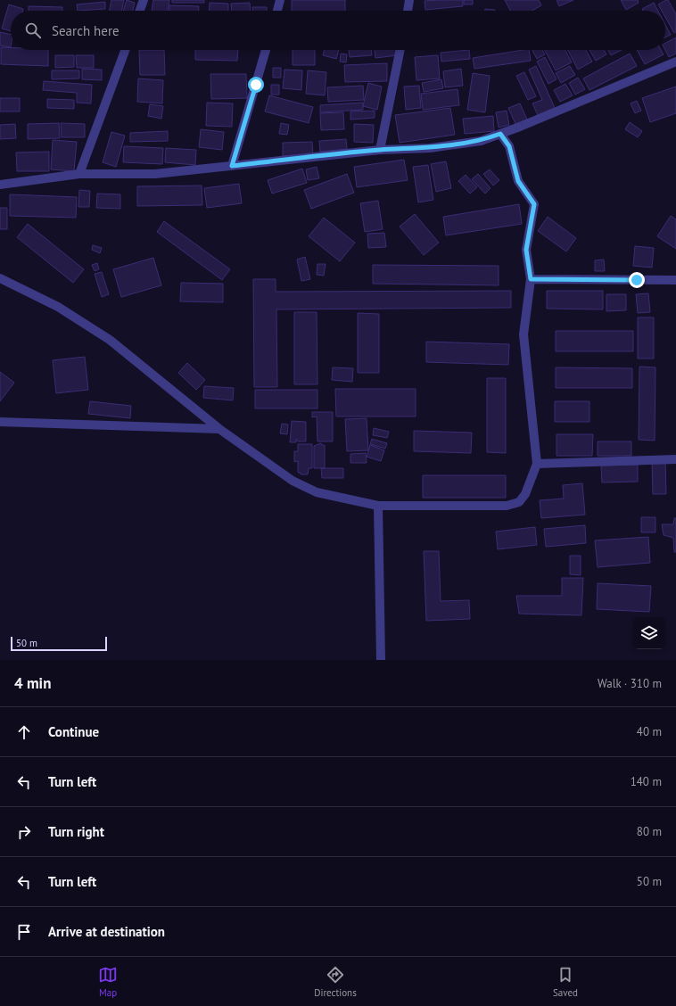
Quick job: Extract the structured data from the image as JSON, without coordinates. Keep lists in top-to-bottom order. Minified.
{"scale_bar":"50 m","page":{"search":"Search here","scale":"50 m","heading":["4 min","Walk · 310 m"],"list":[["Continue","40 m"],["Turn left","140 m"],["Turn right","80 m"],["Turn left","50 m"],"Arrive at destination"],"nav":["Map","Directions","Saved"]}}
